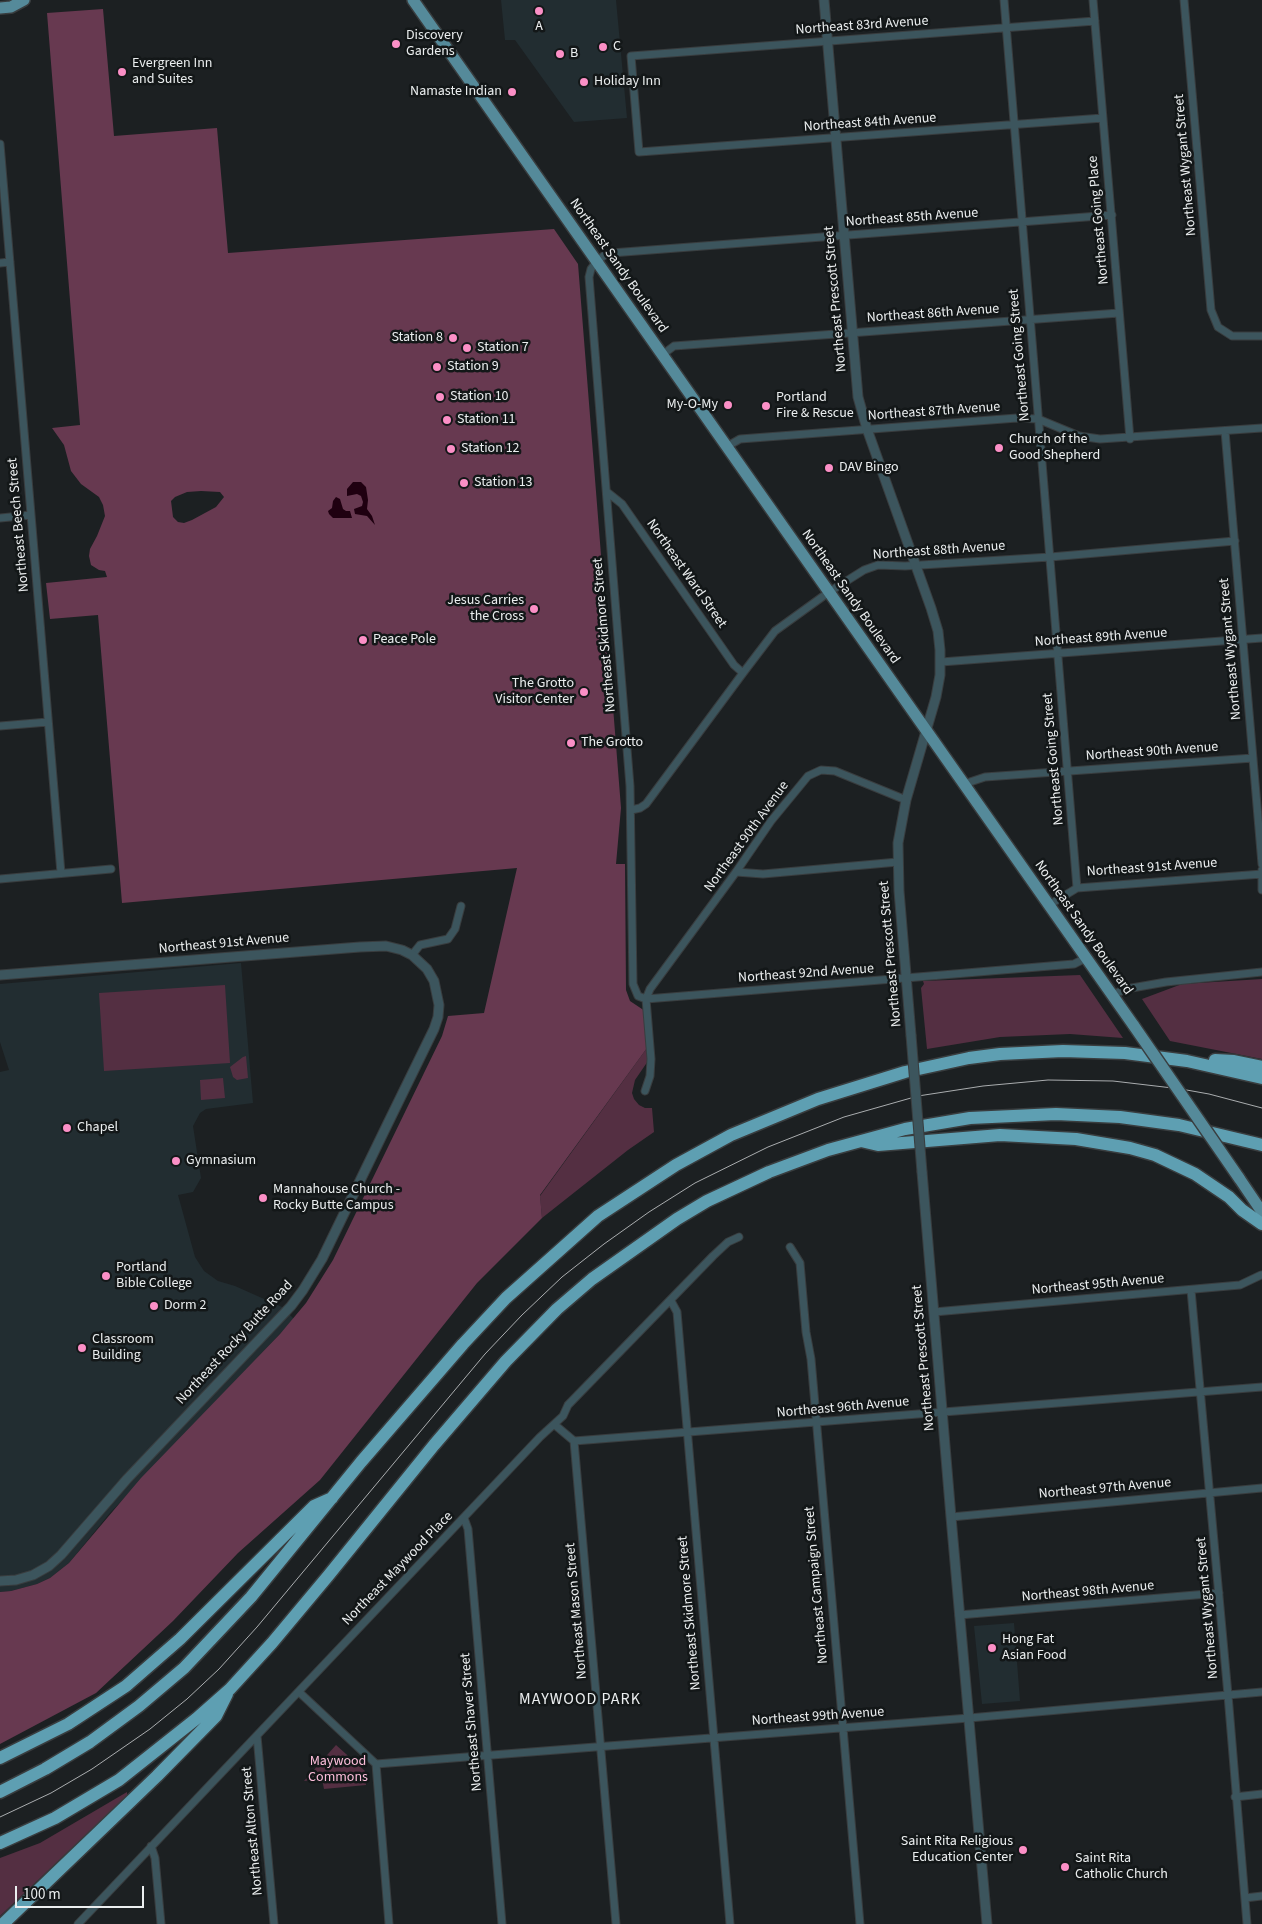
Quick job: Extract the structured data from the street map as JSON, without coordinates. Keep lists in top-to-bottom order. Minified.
{"streets":{"main road":["Northeast Sandy Boulevard"],"street":["Northeast 83rd Avenue","Northeast 84th Avenue","Northeast Wygant Street","Northeast 85th Avenue","Northeast Going Place","Northeast Prescott Street","Northeast 86th Avenue","Northeast Going Street","Northeast 87th Avenue","Northeast Beech Street","Northeast 88th Avenue","Northeast Ward Street","Northeast Skidmore Street","Northeast 89th Avenue","Northeast 90th Avenue","Northeast 91st Avenue","Northeast 92nd Avenue","Northeast 95th Avenue","Northeast Rocky Butte Road","Northeast 96th Avenue","Northeast 97th Avenue","Northeast Maywood Place","Northeast Campaign Street","Northeast 98th Avenue","Northeast Mason Street","Northeast 99th Avenue","Northeast Shaver Street","Northeast Alton Street"]},"crossings":[["Northeast 83rd Avenue","Northeast 84th Avenue"],["Northeast 83rd Avenue","Northeast Going Place"],["Northeast 83rd Avenue","Northeast Prescott Street"],["Northeast 83rd Avenue","Northeast Going Street"],["Northeast 84th Avenue","Northeast Going Place"],["Northeast 84th Avenue","Northeast Prescott Street"],["Northeast 84th Avenue","Northeast Going Street"],["Northeast Wygant Street","Northeast 87th Avenue"],["Northeast Wygant Street","Northeast 88th Avenue"],["Northeast Wygant Street","Northeast 89th Avenue"],["Northeast Wygant Street","Northeast 90th Avenue"],["Northeast Wygant Street","Northeast 91st Avenue"],["Northeast Wygant Street","Northeast 95th Avenue"],["Northeast Wygant Street","Northeast 96th Avenue"],["Northeast Wygant Street","Northeast 97th Avenue"],["Northeast Wygant Street","Northeast 98th Avenue"],["Northeast Wygant Street","Northeast 99th Avenue"],["Northeast 85th Avenue","Northeast Going Place"],["Northeast 85th Avenue","Northeast Sandy Boulevard"],["Northeast 85th Avenue","Northeast Prescott Street"],["Northeast 85th Avenue","Northeast Going Street"],["Northeast 85th Avenue","Northeast Skidmore Street"],["Northeast Going Place","Northeast 86th Avenue"],["Northeast Going Place","Northeast 87th Avenue"],["Northeast Sandy Boulevard","Northeast Prescott Street"],["Northeast Sandy Boulevard","Northeast 86th Avenue"],["Northeast Sandy Boulevard","Northeast 87th Avenue"],["Northeast Sandy Boulevard","Northeast 88th Avenue"],["Northeast Sandy Boulevard","Northeast Skidmore Street"],["Northeast Sandy Boulevard","Northeast 90th Avenue"],["Northeast Sandy Boulevard","Northeast 91st Avenue"],["Northeast Sandy Boulevard","Northeast 92nd Avenue"],["Northeast Prescott Street","Northeast 86th Avenue"],["Northeast Prescott Street","Northeast 87th Avenue"],["Northeast Prescott Street","Northeast 88th Avenue"],["Northeast Prescott Street","Northeast 89th Avenue"],["Northeast Prescott Street","Northeast 90th Avenue"],["Northeast Prescott Street","Northeast 92nd Avenue"],["Northeast Prescott Street","Northeast 95th Avenue"],["Northeast Prescott Street","Northeast 96th Avenue"],["Northeast Prescott Street","Northeast 97th Avenue"],["Northeast Prescott Street","Northeast 98th Avenue"],["Northeast Prescott Street","Northeast 99th Avenue"],["Northeast 86th Avenue","Northeast Going Street"],["Northeast Going Street","Northeast 87th Avenue"],["Northeast Going Street","Northeast 88th Avenue"],["Northeast Going Street","Northeast 89th Avenue"],["Northeast Going Street","Northeast 90th Avenue"],["Northeast Going Street","Northeast 91st Avenue"],["Northeast 88th Avenue","Northeast Ward Street"],["Northeast 88th Avenue","Northeast Skidmore Street"],["Northeast Ward Street","Northeast Skidmore Street"],["Northeast Skidmore Street","Northeast 90th Avenue"],["Northeast Skidmore Street","Northeast 92nd Avenue"],["Northeast Skidmore Street","Northeast 96th Avenue"],["Northeast Skidmore Street","Northeast Maywood Place"],["Northeast Skidmore Street","Northeast 99th Avenue"],["Northeast 90th Avenue","Northeast 92nd Avenue"],["Northeast 91st Avenue","Northeast Rocky Butte Road"],["Northeast 96th Avenue","Northeast Campaign Street"],["Northeast 96th Avenue","Northeast Mason Street"],["Northeast Maywood Place","Northeast Shaver Street"],["Northeast Maywood Place","Northeast Alton Street"],["Northeast Campaign Street","Northeast 99th Avenue"],["Northeast Mason Street","Northeast 99th Avenue"],["Northeast 99th Avenue","Northeast Shaver Street"]],"districts":["MAYWOOD PARK"],"parks":["Maywood Commons"],"places":["A","Discovery Gardens","C","B","Evergreen Inn and Suites","Holiday Inn","Namaste Indian","Station 8","Station 7","Station 9","Station 10","My-O-My","Portland Fire & Rescue","Station 11","Church of the Good Shepherd","Station 12","DAV Bingo","Station 13","Jesus Carries the Cross","Peace Pole","The Grotto Visitor Center","The Grotto","Chapel","Gymnasium","Mannahouse Church - Rocky Butte Campus","Portland Bible College","Dorm 2","Classroom Building","Hong Fat Asian Food","Saint Rita Religious Education Center","Saint Rita Catholic Church"],"scale_bar":"100 m"}
